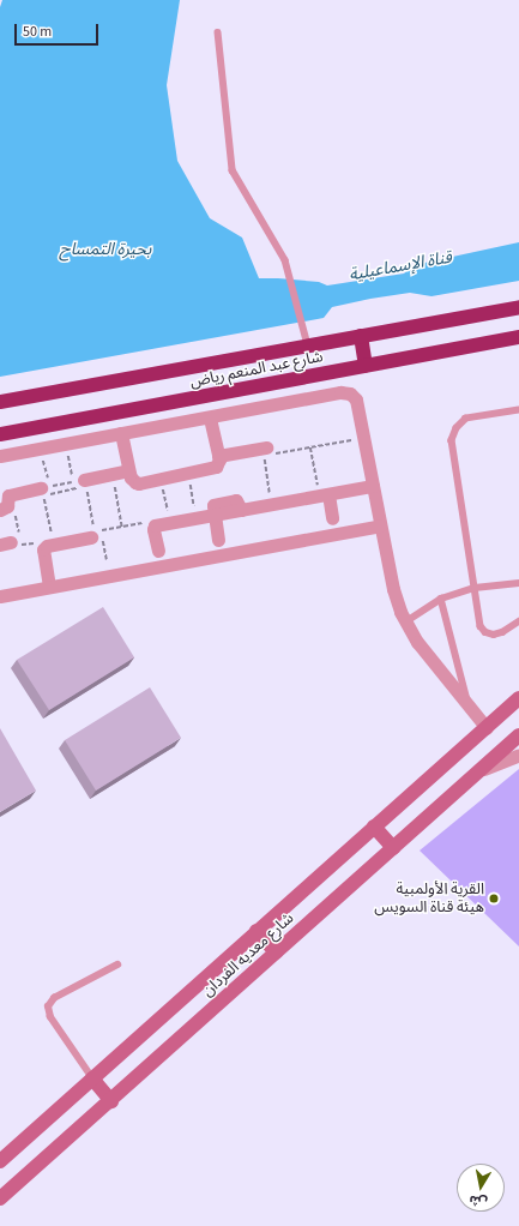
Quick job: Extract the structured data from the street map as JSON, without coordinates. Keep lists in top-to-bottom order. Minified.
{"streets":{"highway":["شارع عبد المنعم رياض"],"street":["شارع معديه الفردان"]},"water":["بحيرة التمساح","قناة الإسماعيلية"],"places":["القرية الأولمبية هيئة قناة السويس"],"scale_bar":"50 m","north":"bottom"}
